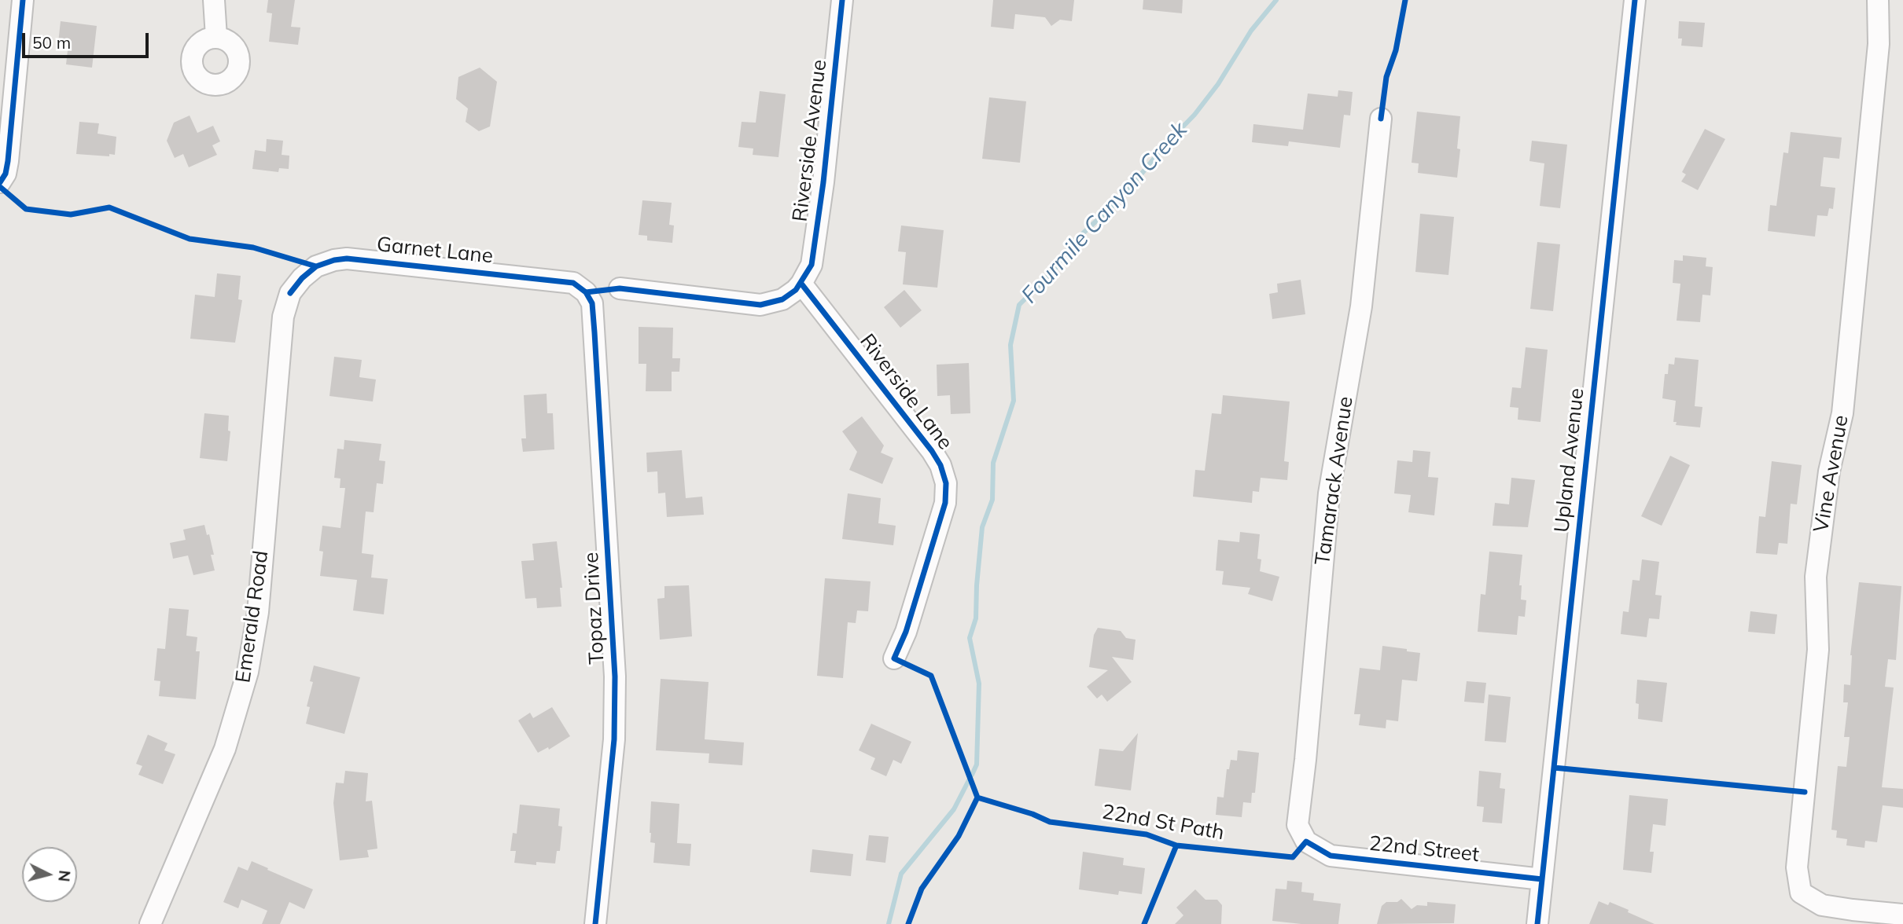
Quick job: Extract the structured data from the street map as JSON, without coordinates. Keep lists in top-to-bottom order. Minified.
{"streets":{"street":["Riverside Avenue","Garnet Lane","Riverside Lane","Upland Avenue","Vine Avenue","Tamarack Avenue","Topaz Drive","Emerald Road","22nd Street"],"cycle path":["22nd St Path"]},"crossings":[["Riverside Avenue","Riverside Lane"],["Garnet Lane","Topaz Drive"],["Garnet Lane","Emerald Road"],["Upland Avenue","22nd Street"],["Tamarack Avenue","22nd Street"]],"water":["Fourmile Canyon Creek"],"scale_bar":"50 m","north":"right"}
